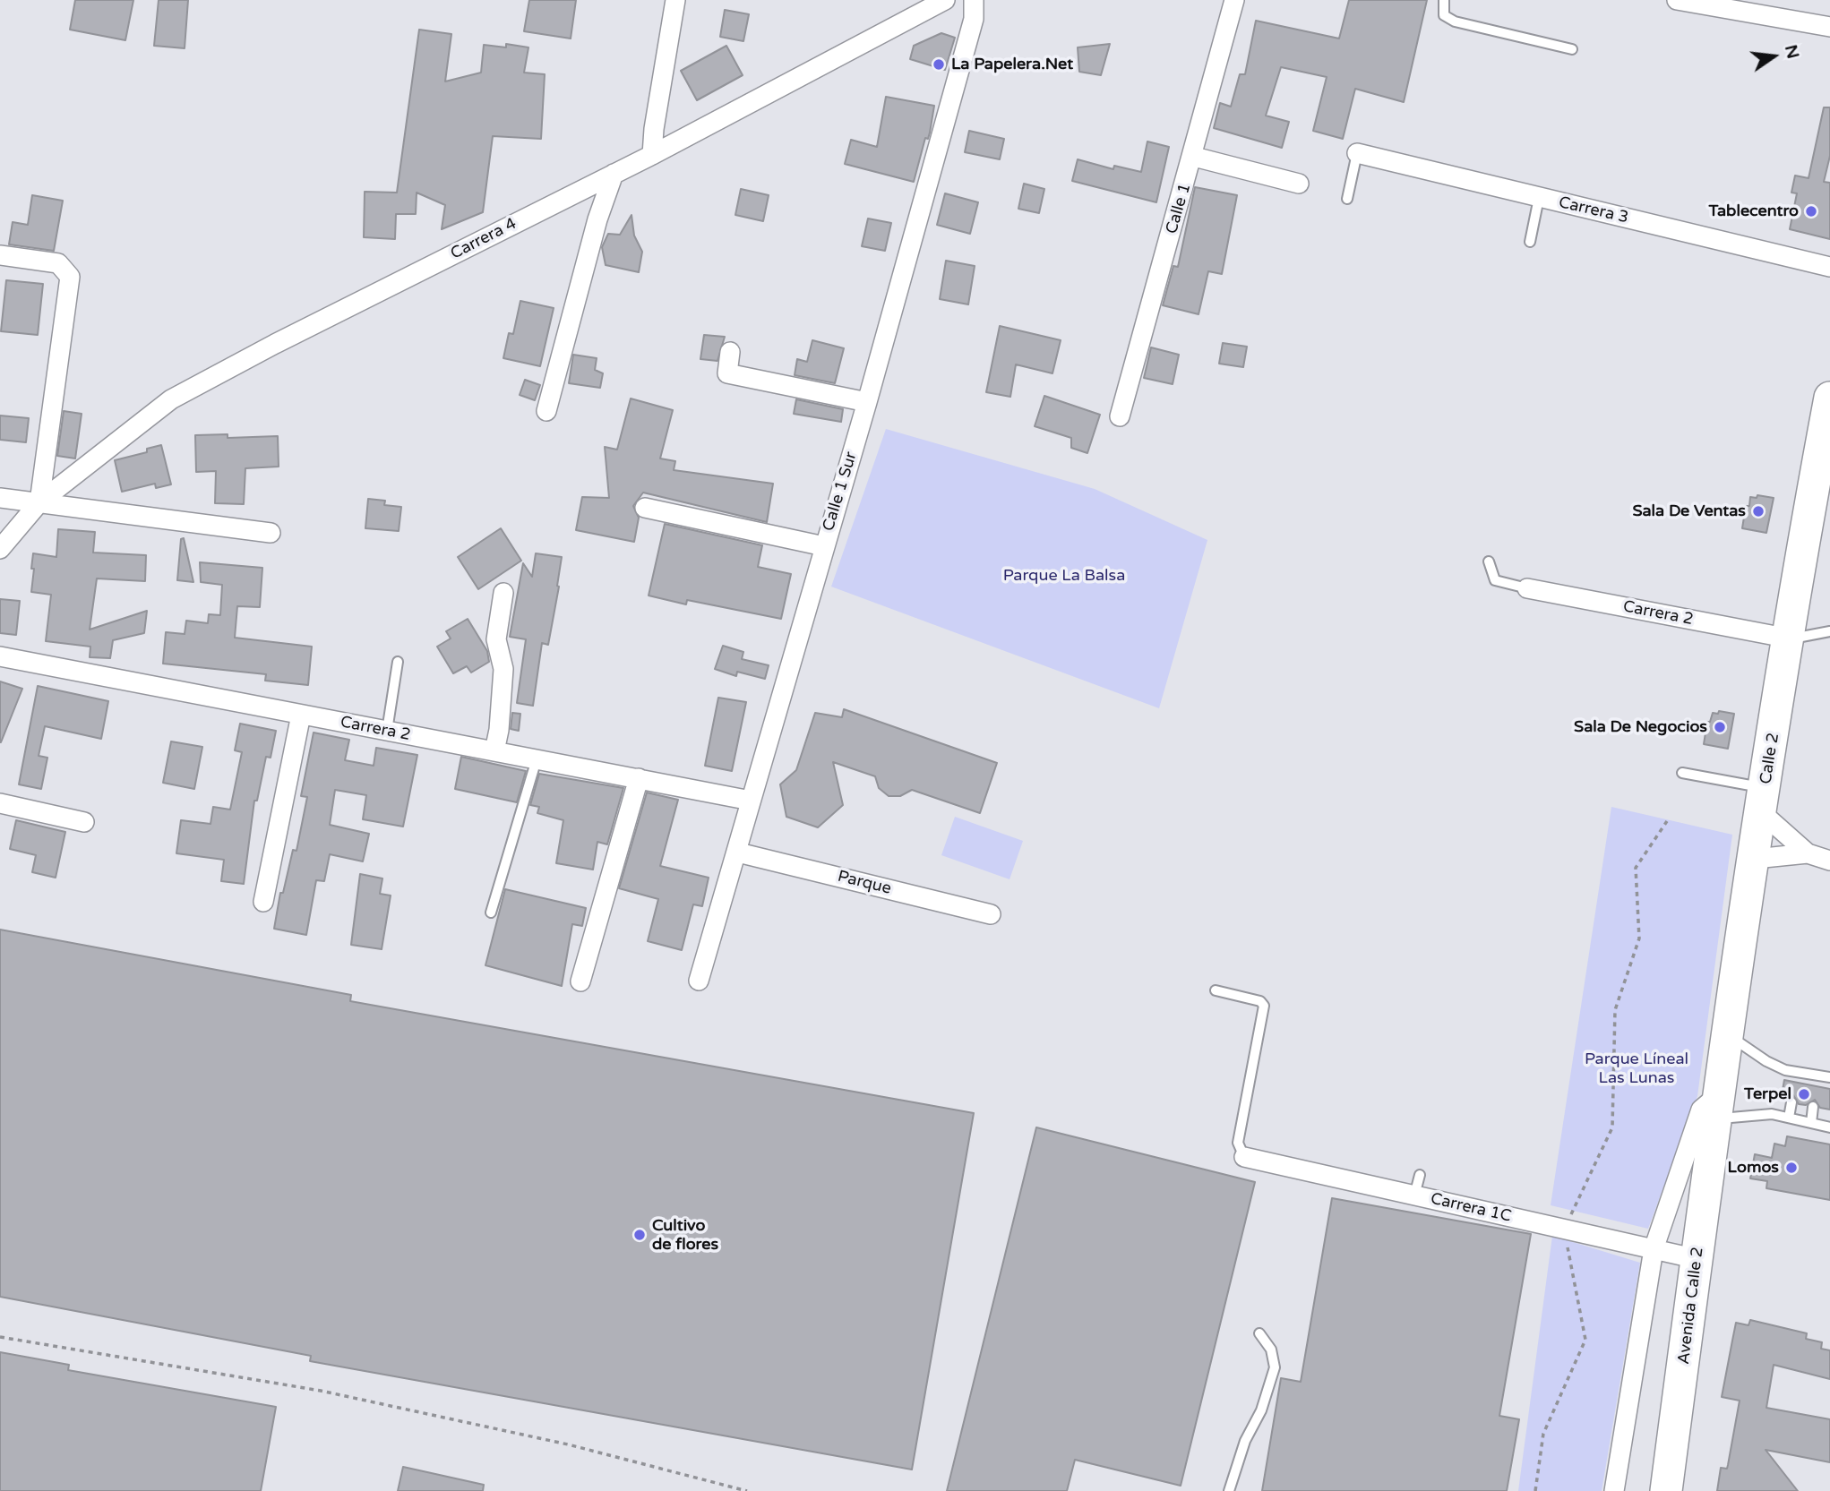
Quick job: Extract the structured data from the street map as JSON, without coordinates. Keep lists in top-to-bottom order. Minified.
{"streets":{"main road":["Calle 2","Avenida Calle 2"],"street":["Calle 1","Carrera 3","Carrera 4","Calle 1 Sur","Carrera 2","Parque","Carrera 1C"]},"crossings":[["Calle 1 Sur","Carrera 2"],["Calle 1 Sur","Parque"],["Carrera 2","Calle 2"],["Calle 2","Avenida Calle 2"],["Carrera 1C","Avenida Calle 2"]],"parks":["Parque La Balsa","Parque Líneal Las Lunas"],"places":["La Papelera.Net","Tablecentro","Sala De Ventas","Sala De Negocios","Terpel","Lomos","Cultivo de flores"],"north":"right"}
